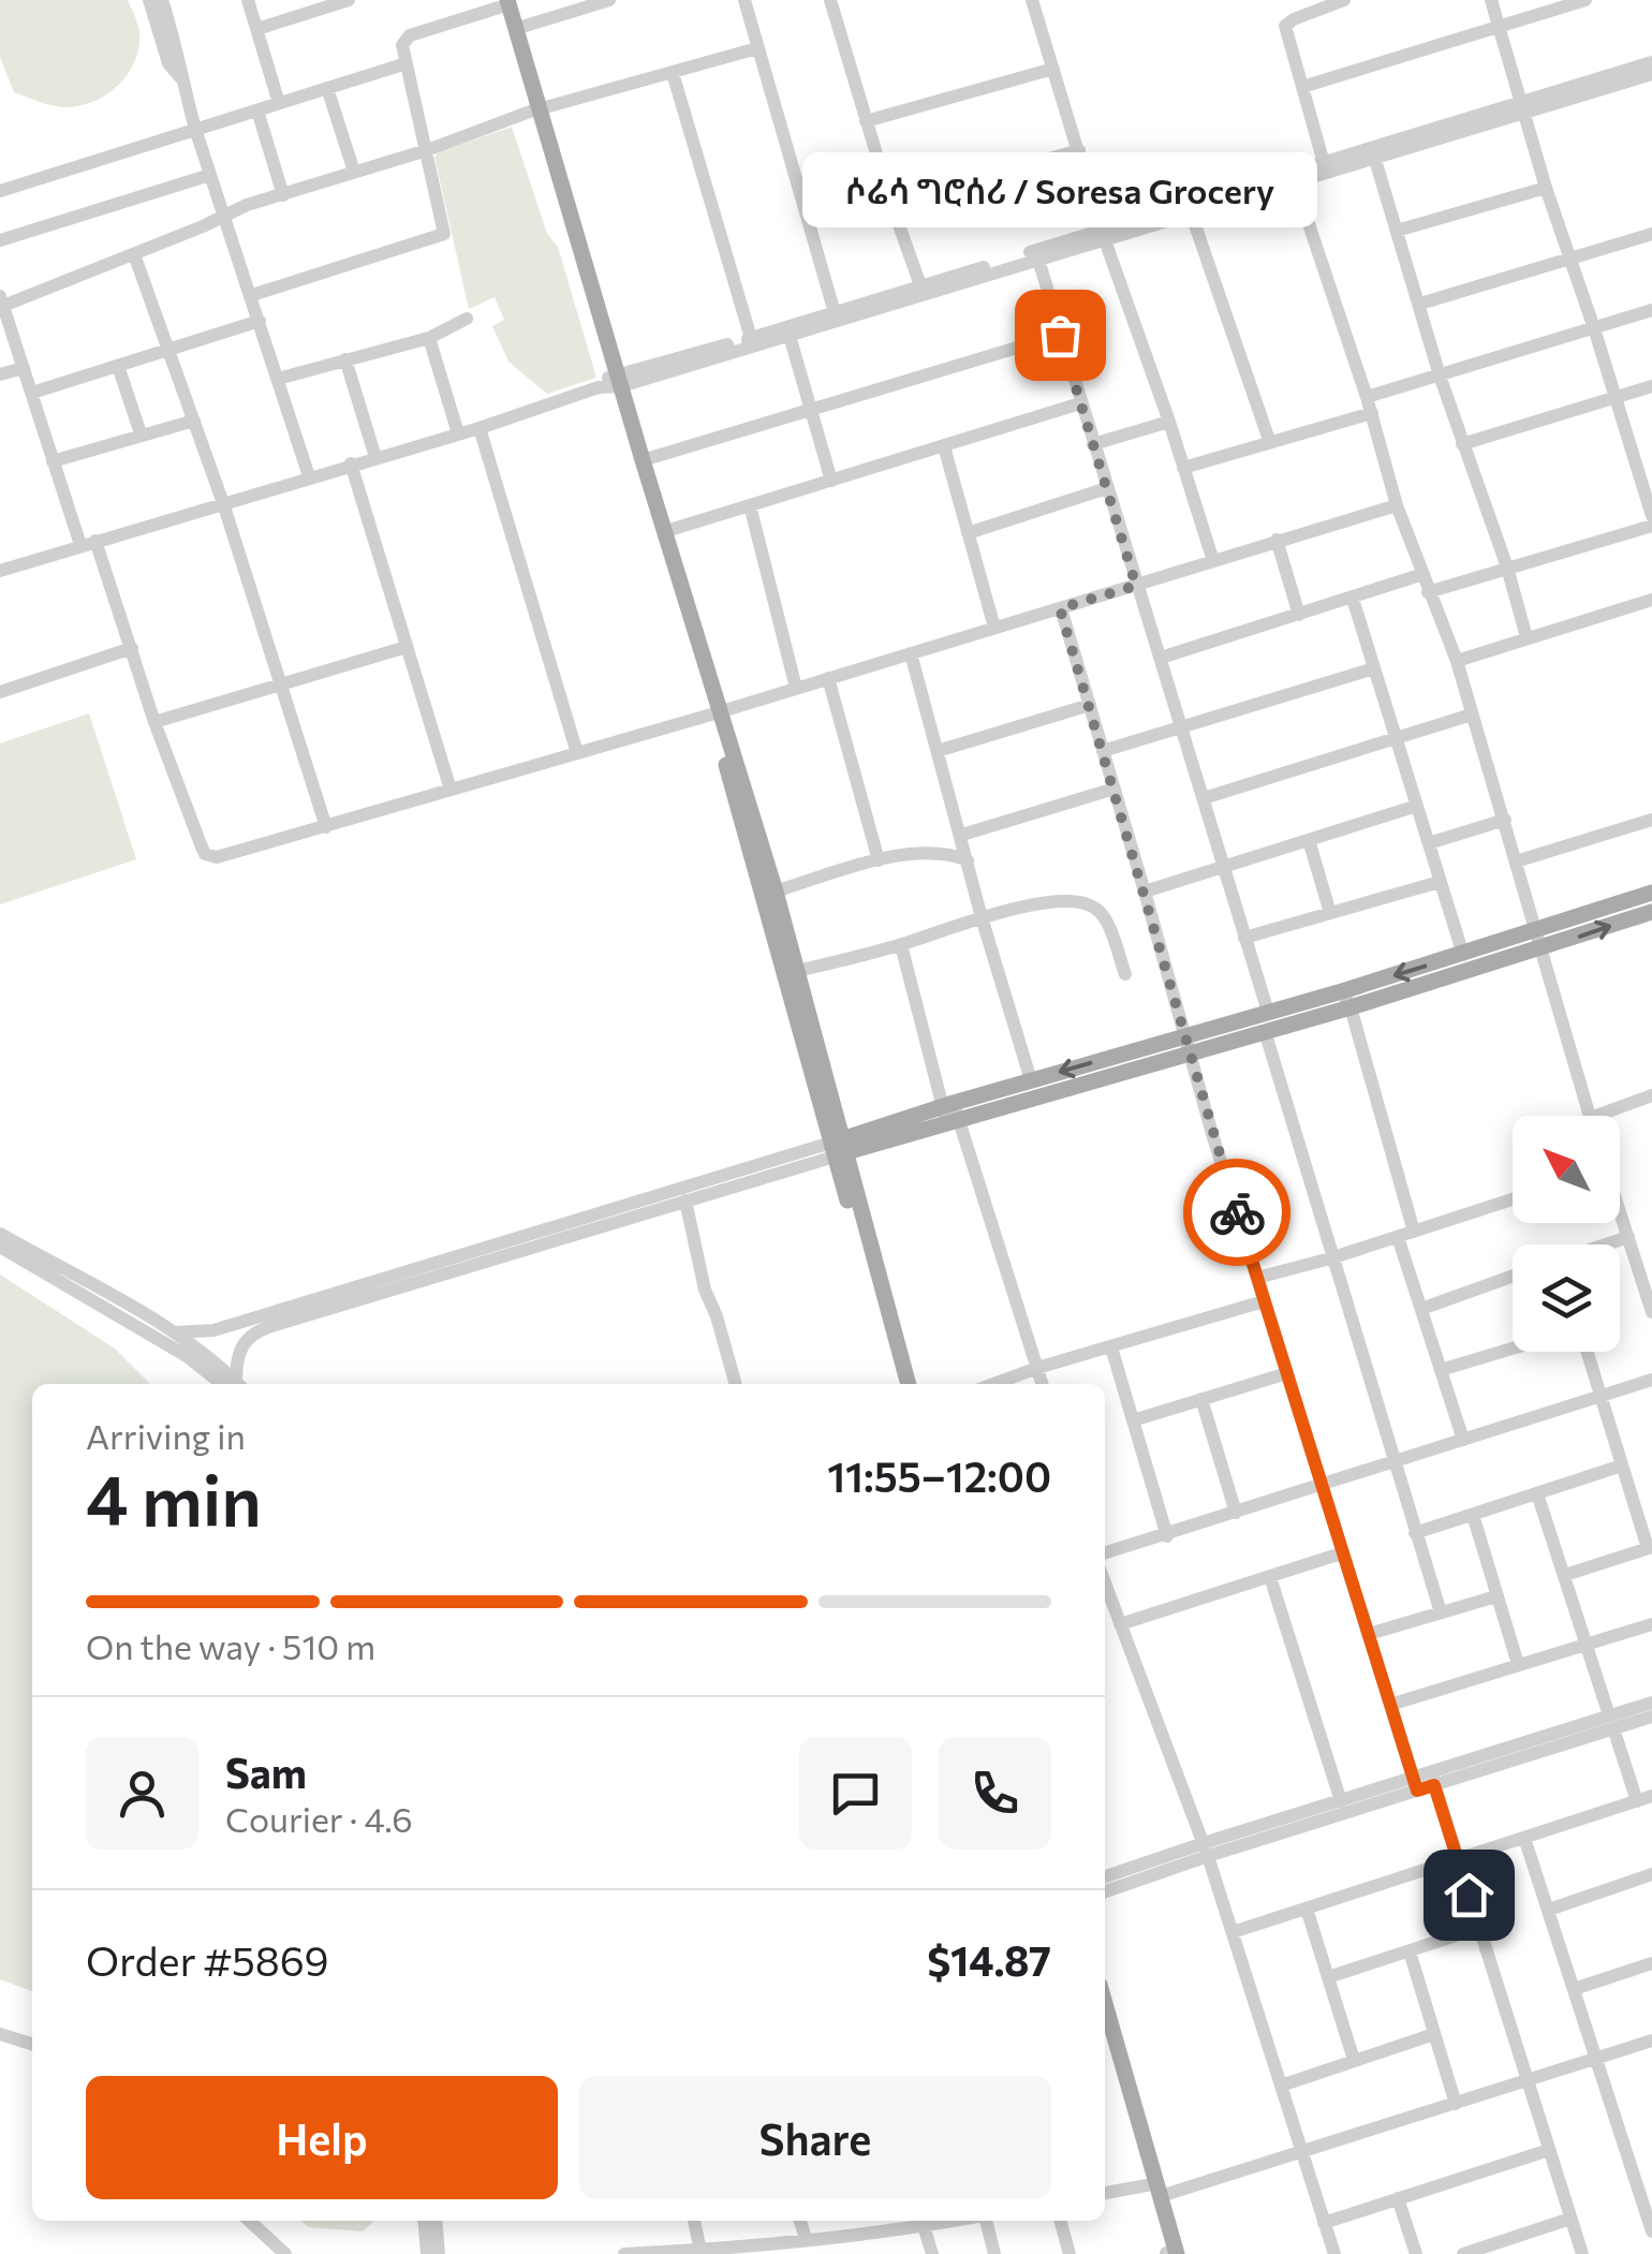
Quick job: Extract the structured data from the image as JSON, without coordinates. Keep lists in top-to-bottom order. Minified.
{"places":["ሶሬሳ ግሮሰሪ / Soresa Grocery"],"north":"top left","page":{"bubble":"ሶሬሳ ግሮሰሪ / Soresa Grocery","heading":["4 min","Arriving in","11:55–12:00"],"panel":["Sam","Courier · 4.6","Order #5869","$14.87"],"bar":"On the way · 510 m","buttons":["Help","Share"]}}
